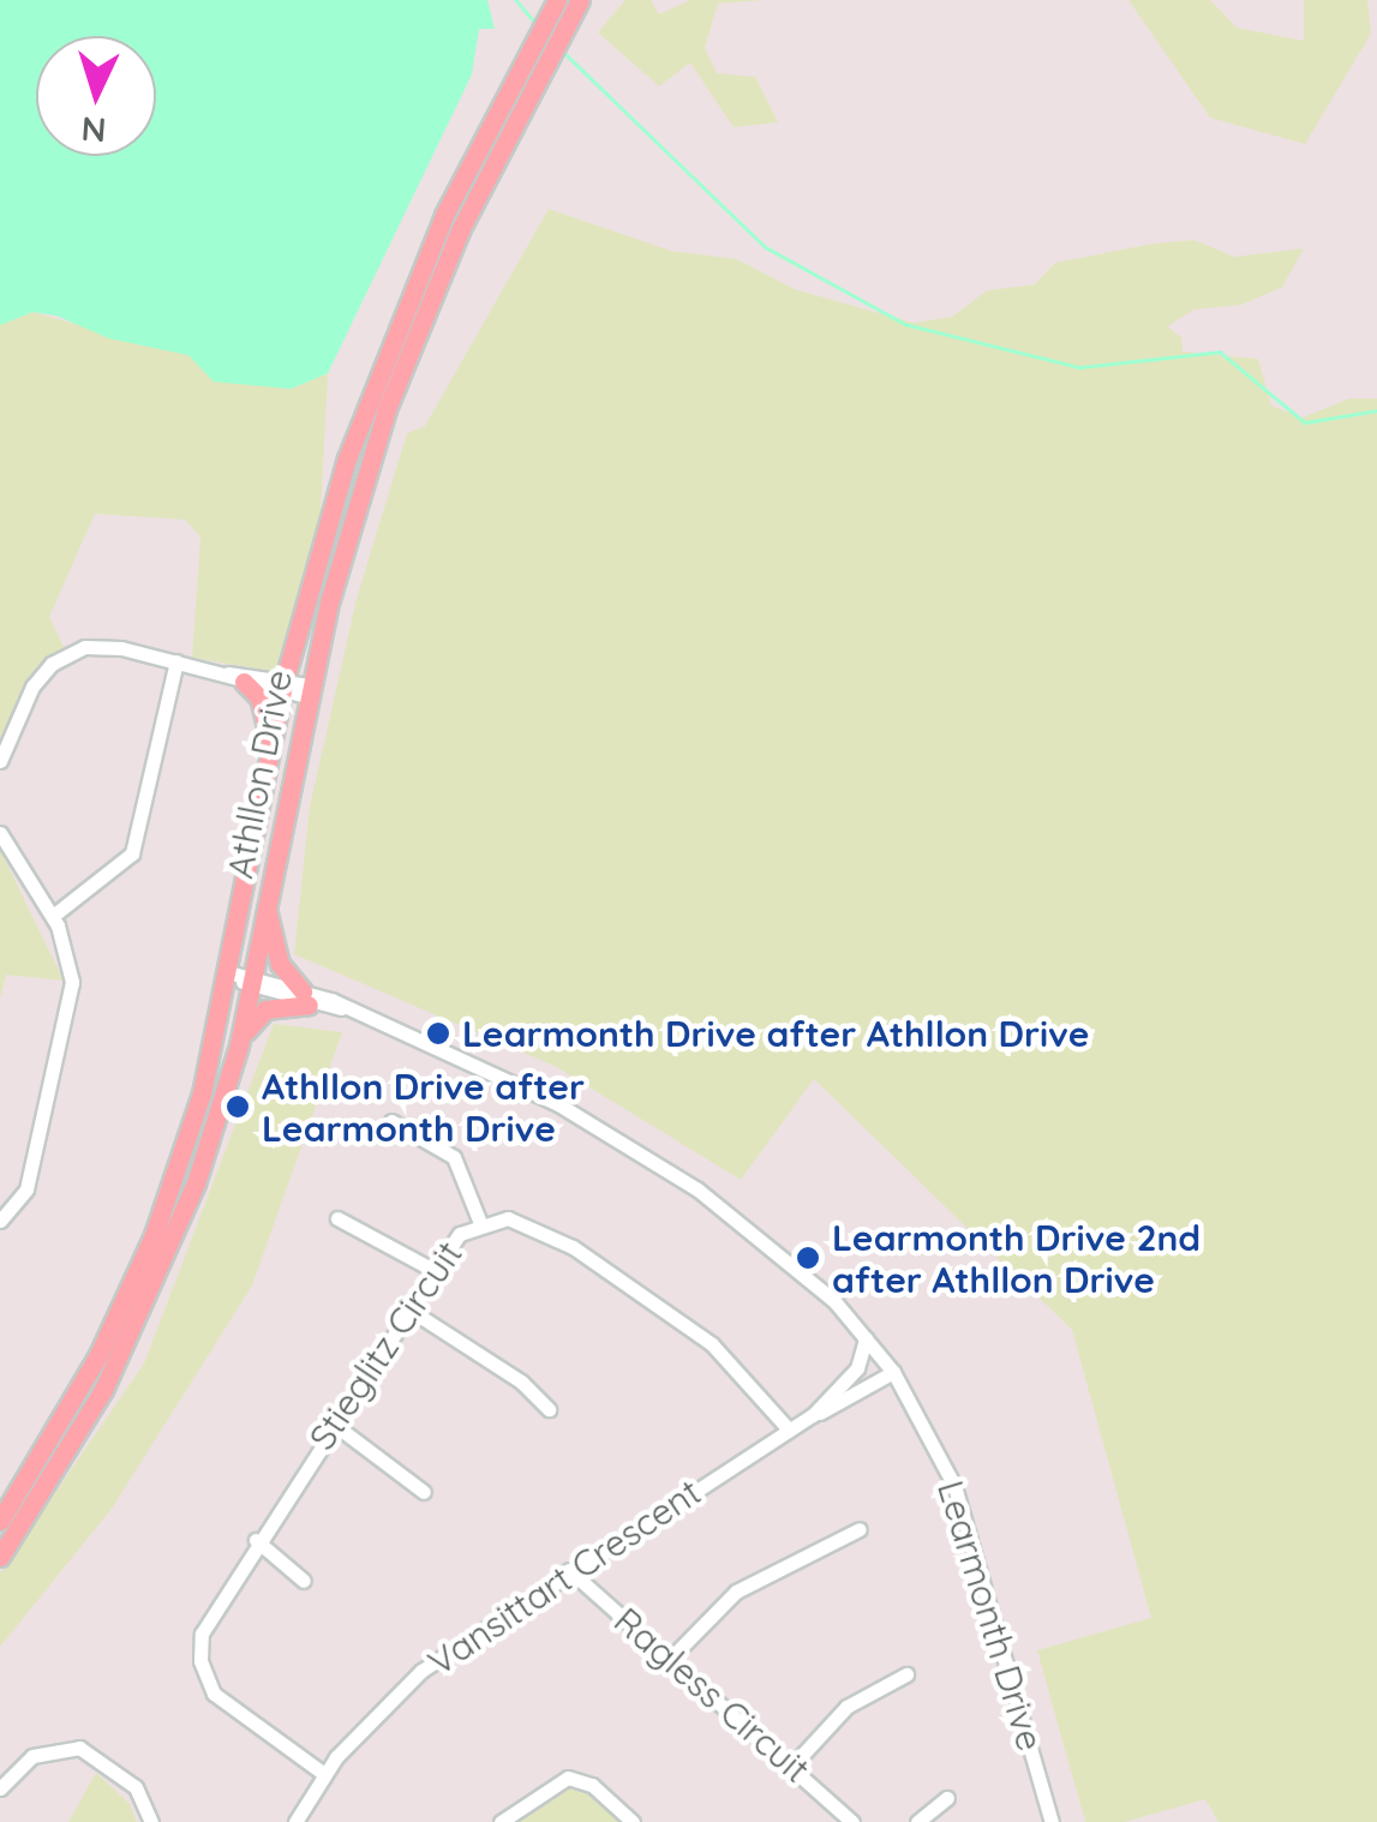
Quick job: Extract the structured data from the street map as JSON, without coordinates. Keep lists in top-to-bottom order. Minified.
{"streets":{"main road":["Athllon Drive"],"street":["Stieglitz Circuit","Vansittart Crescent","Learmonth Drive","Ragless Circuit"]},"crossings":[["Athllon Drive","Learmonth Drive"],["Stieglitz Circuit","Vansittart Crescent"],["Vansittart Crescent","Learmonth Drive"],["Vansittart Crescent","Ragless Circuit"]],"places":["Learmonth Drive after Athllon Drive","Athllon Drive after Learmonth Drive","Learmonth Drive 2nd after Athllon Drive"],"north":"bottom"}
